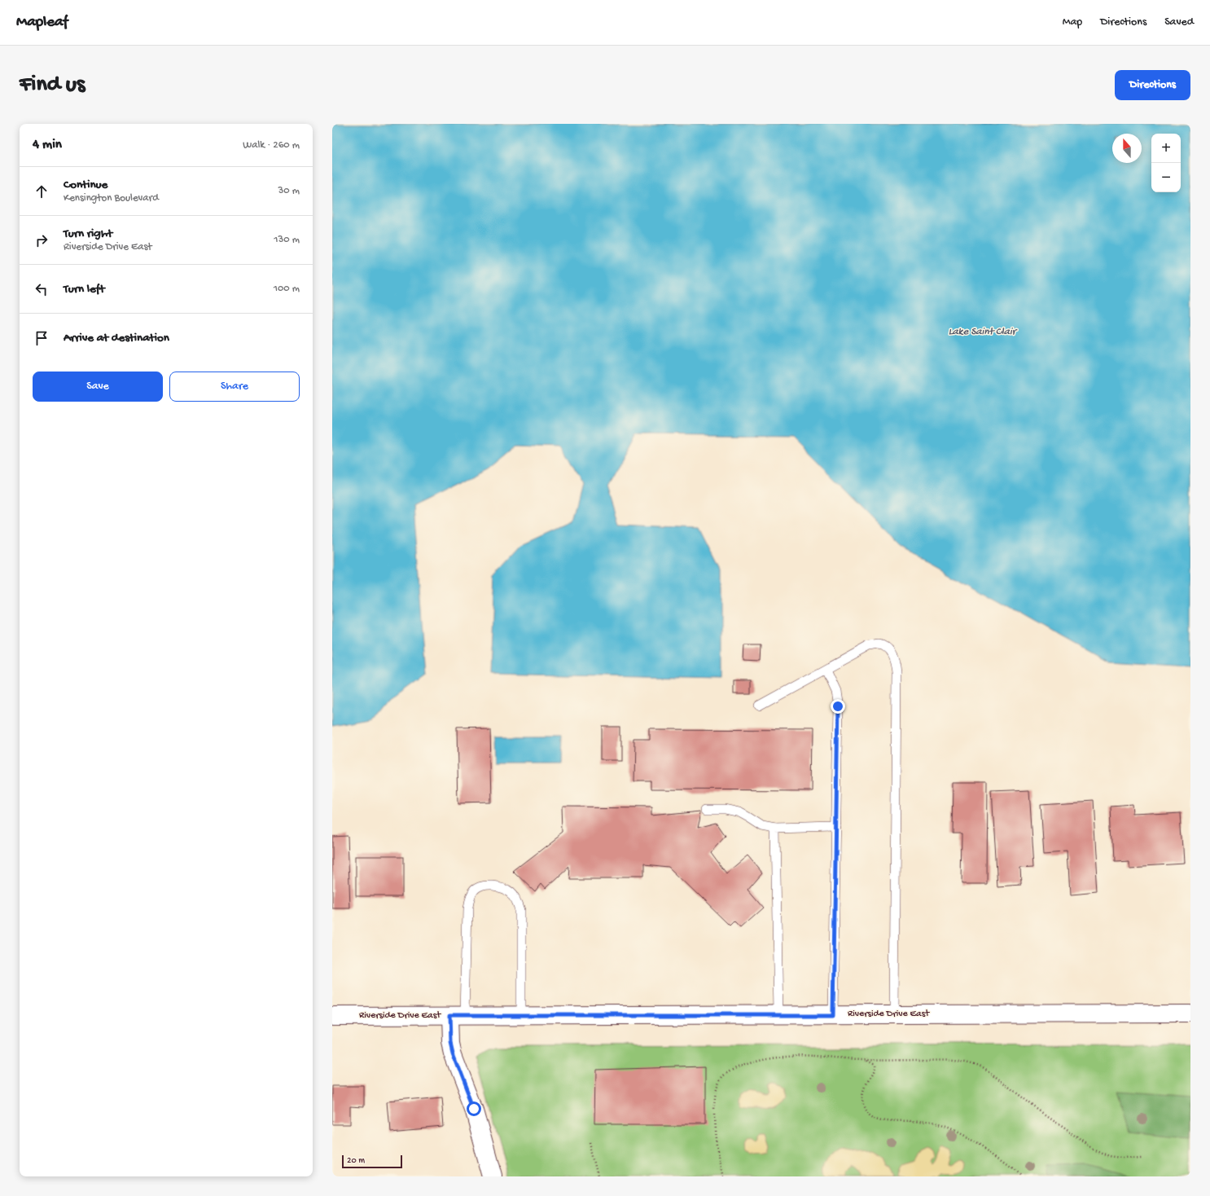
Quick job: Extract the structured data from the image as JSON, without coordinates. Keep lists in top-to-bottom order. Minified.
{"streets":{"street":["Riverside Drive East"]},"water":["Lake Saint Clair"],"scale_bar":"20 m","north":"top","page":{"header":"Mapleaf","nav":["Map","Directions","Saved"],"buttons":["Directions",["Save","Share"]],"title":"Find us","heading":["4 min","Walk · 260 m"],"map_buttons":["+","−"],"list":[["Continue","Kensington Boulevard","30 m"],["Turn right","Riverside Drive East","130 m"],["Turn left","100 m"],"Arrive at destination"],"scale":"20 m"}}
